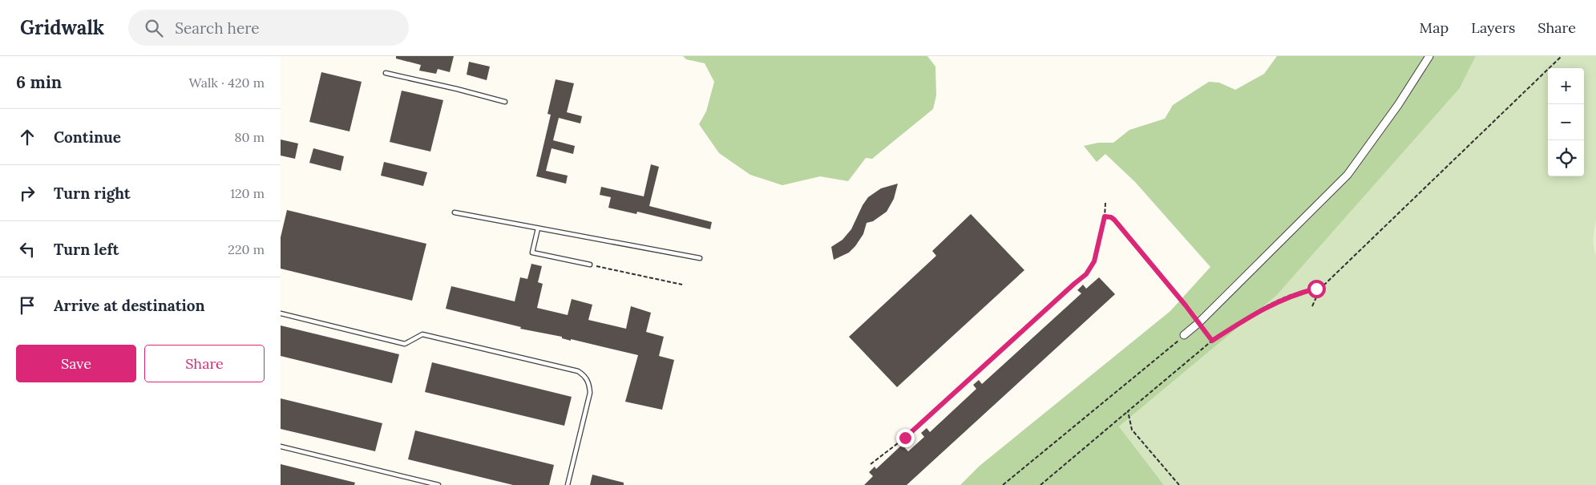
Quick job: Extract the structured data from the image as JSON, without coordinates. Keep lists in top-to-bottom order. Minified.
{"page":{"header":"Gridwalk","search":"Search here","nav":["Map","Layers","Share"],"heading":["6 min","Walk · 420 m"],"map_buttons":["+","−"],"list":[["Continue","80 m"],["Turn right","120 m"],["Turn left","220 m"],"Arrive at destination"],"buttons":["Save","Share"]}}
